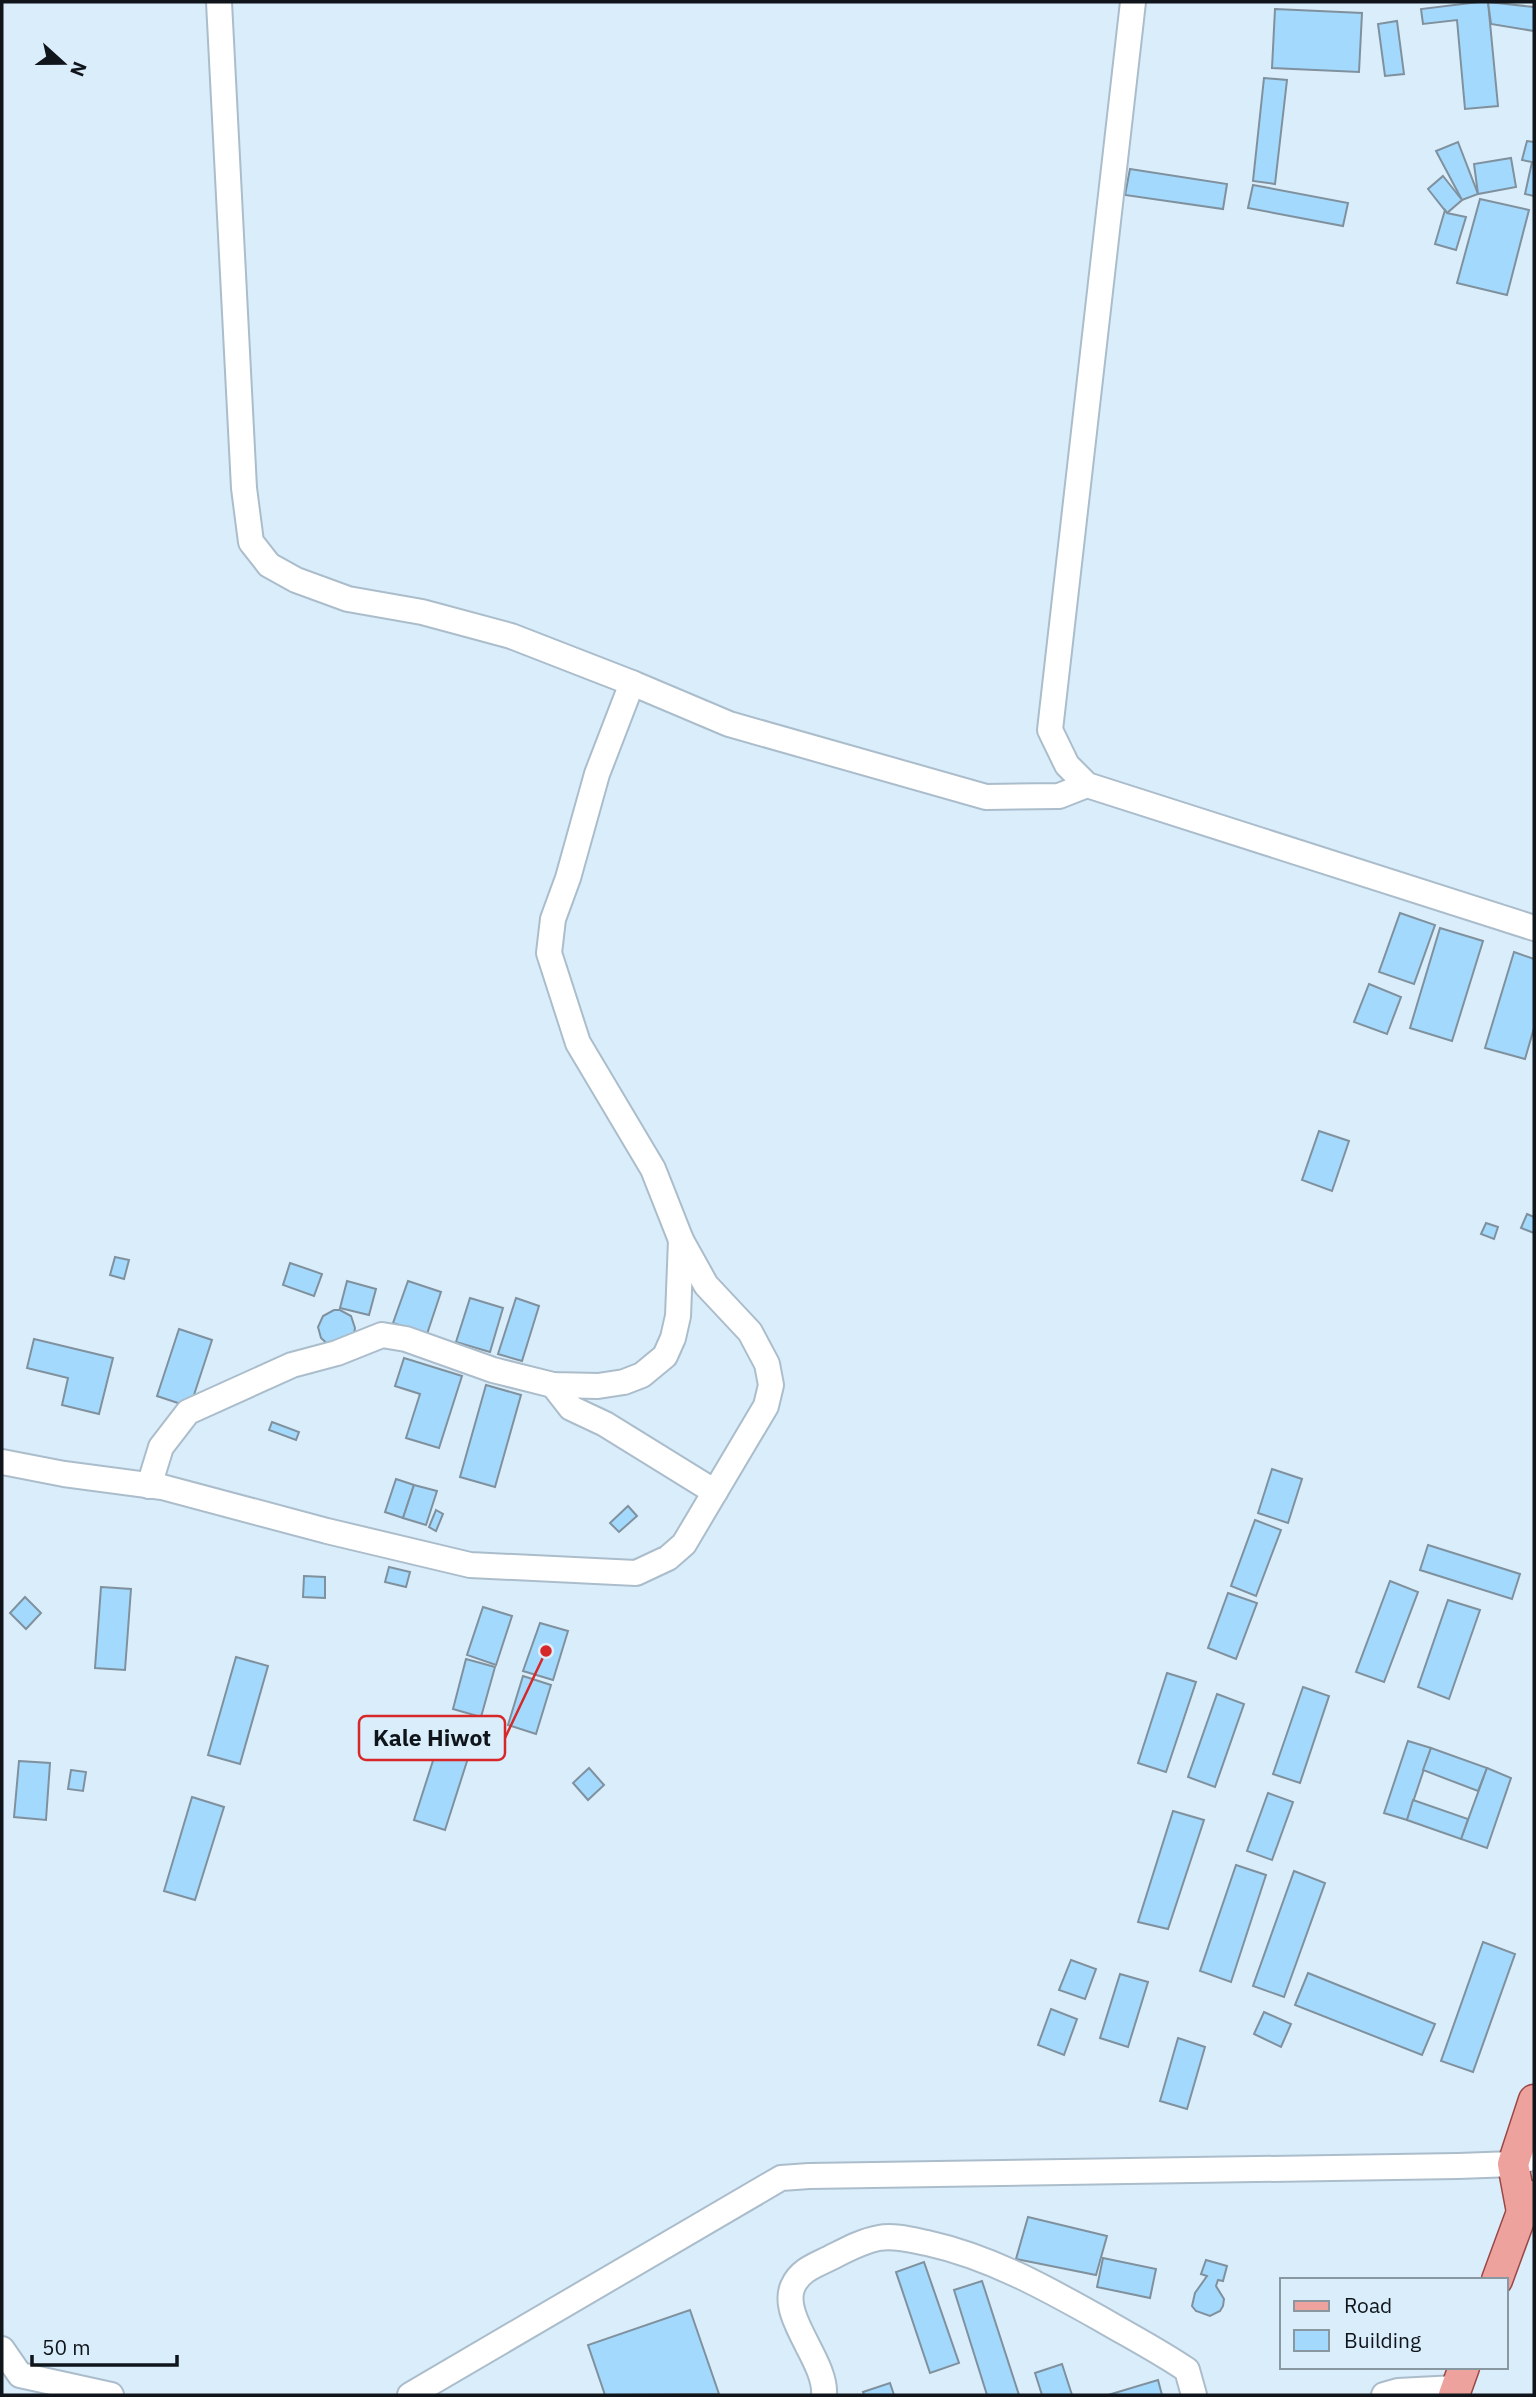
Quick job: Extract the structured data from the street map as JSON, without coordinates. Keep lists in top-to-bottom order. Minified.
{"places":["Kale Hiwot"],"legend":["Road","Building"],"scale_bar":"50 m","north":"right"}
